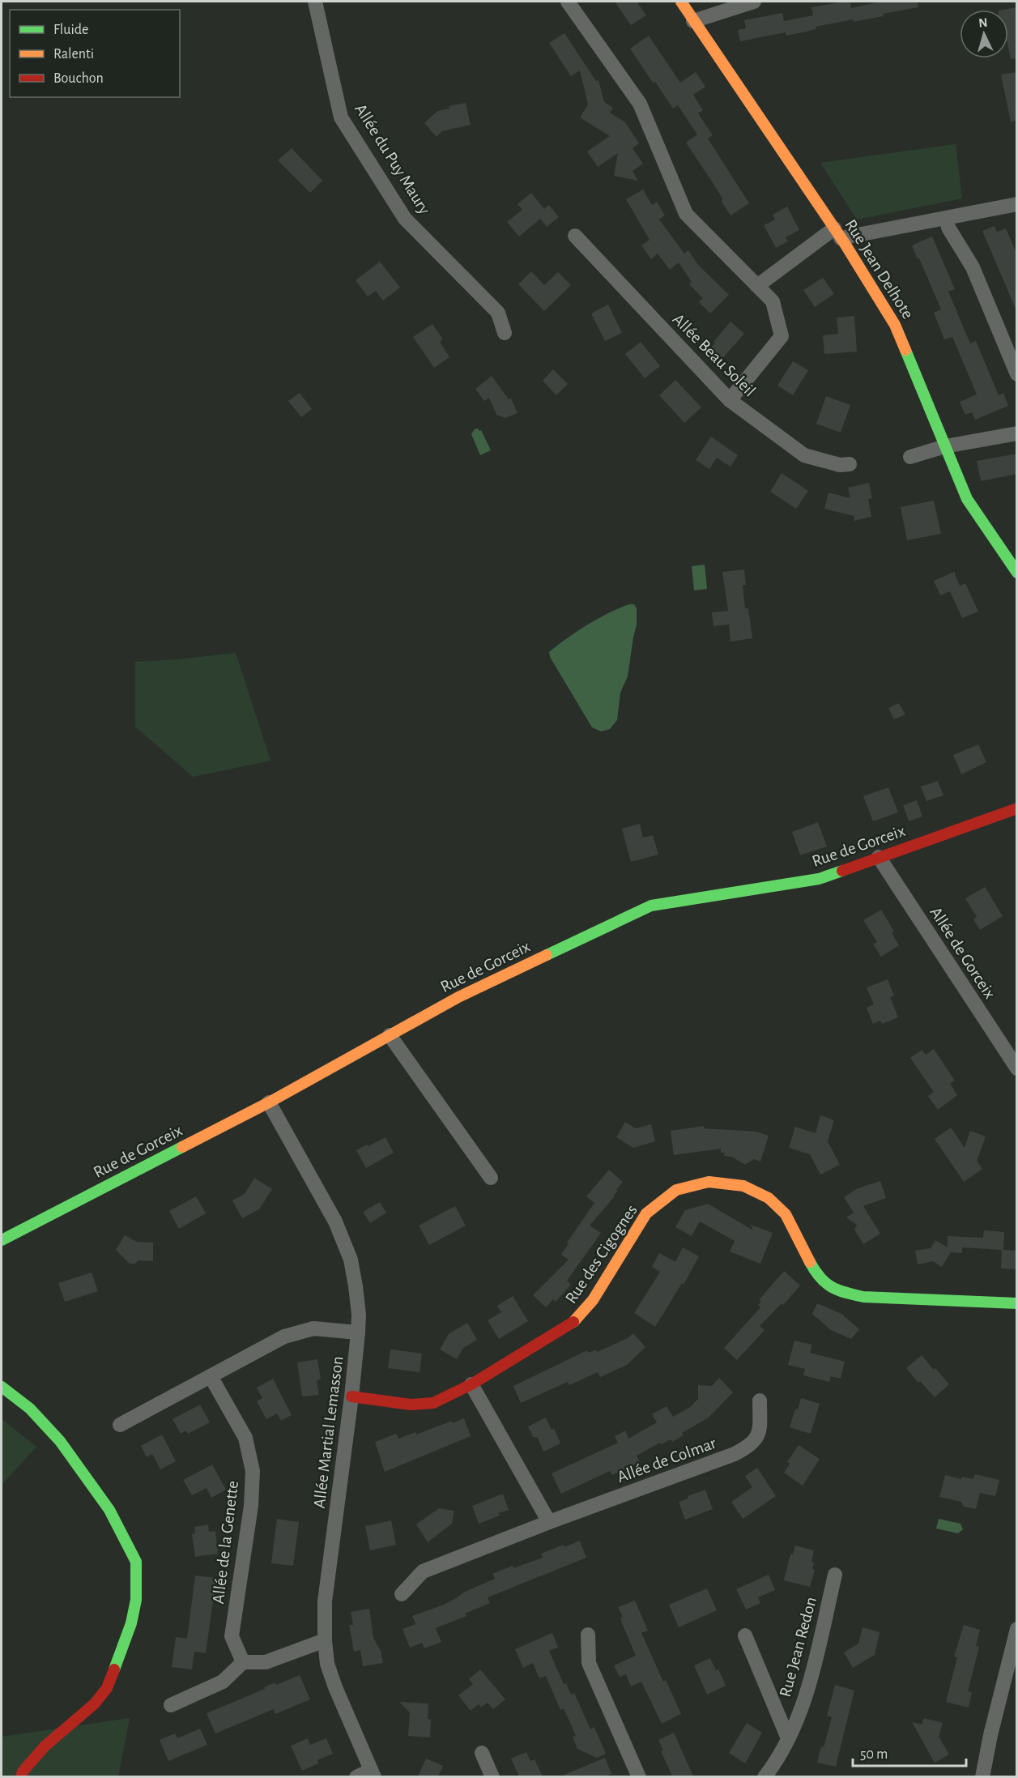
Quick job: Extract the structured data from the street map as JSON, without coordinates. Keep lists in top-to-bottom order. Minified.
{"streets":{"street":["Allée du Puy Maury","Rue Jean Delhote","Allée Beau Soleil","Rue de Gorceix","Allée de Gorceix","Rue des Cigognes","Allée Martial Lemasson","Allée de Colmar","Allée de la Genette","Rue Jean Redon"]},"crossings":[["Rue de Gorceix","Allée de Gorceix"],["Rue de Gorceix","Allée Martial Lemasson"],["Rue des Cigognes","Allée Martial Lemasson"]],"legend":["Fluide","Ralenti","Bouchon"],"scale_bar":"50 m","north":"top"}
